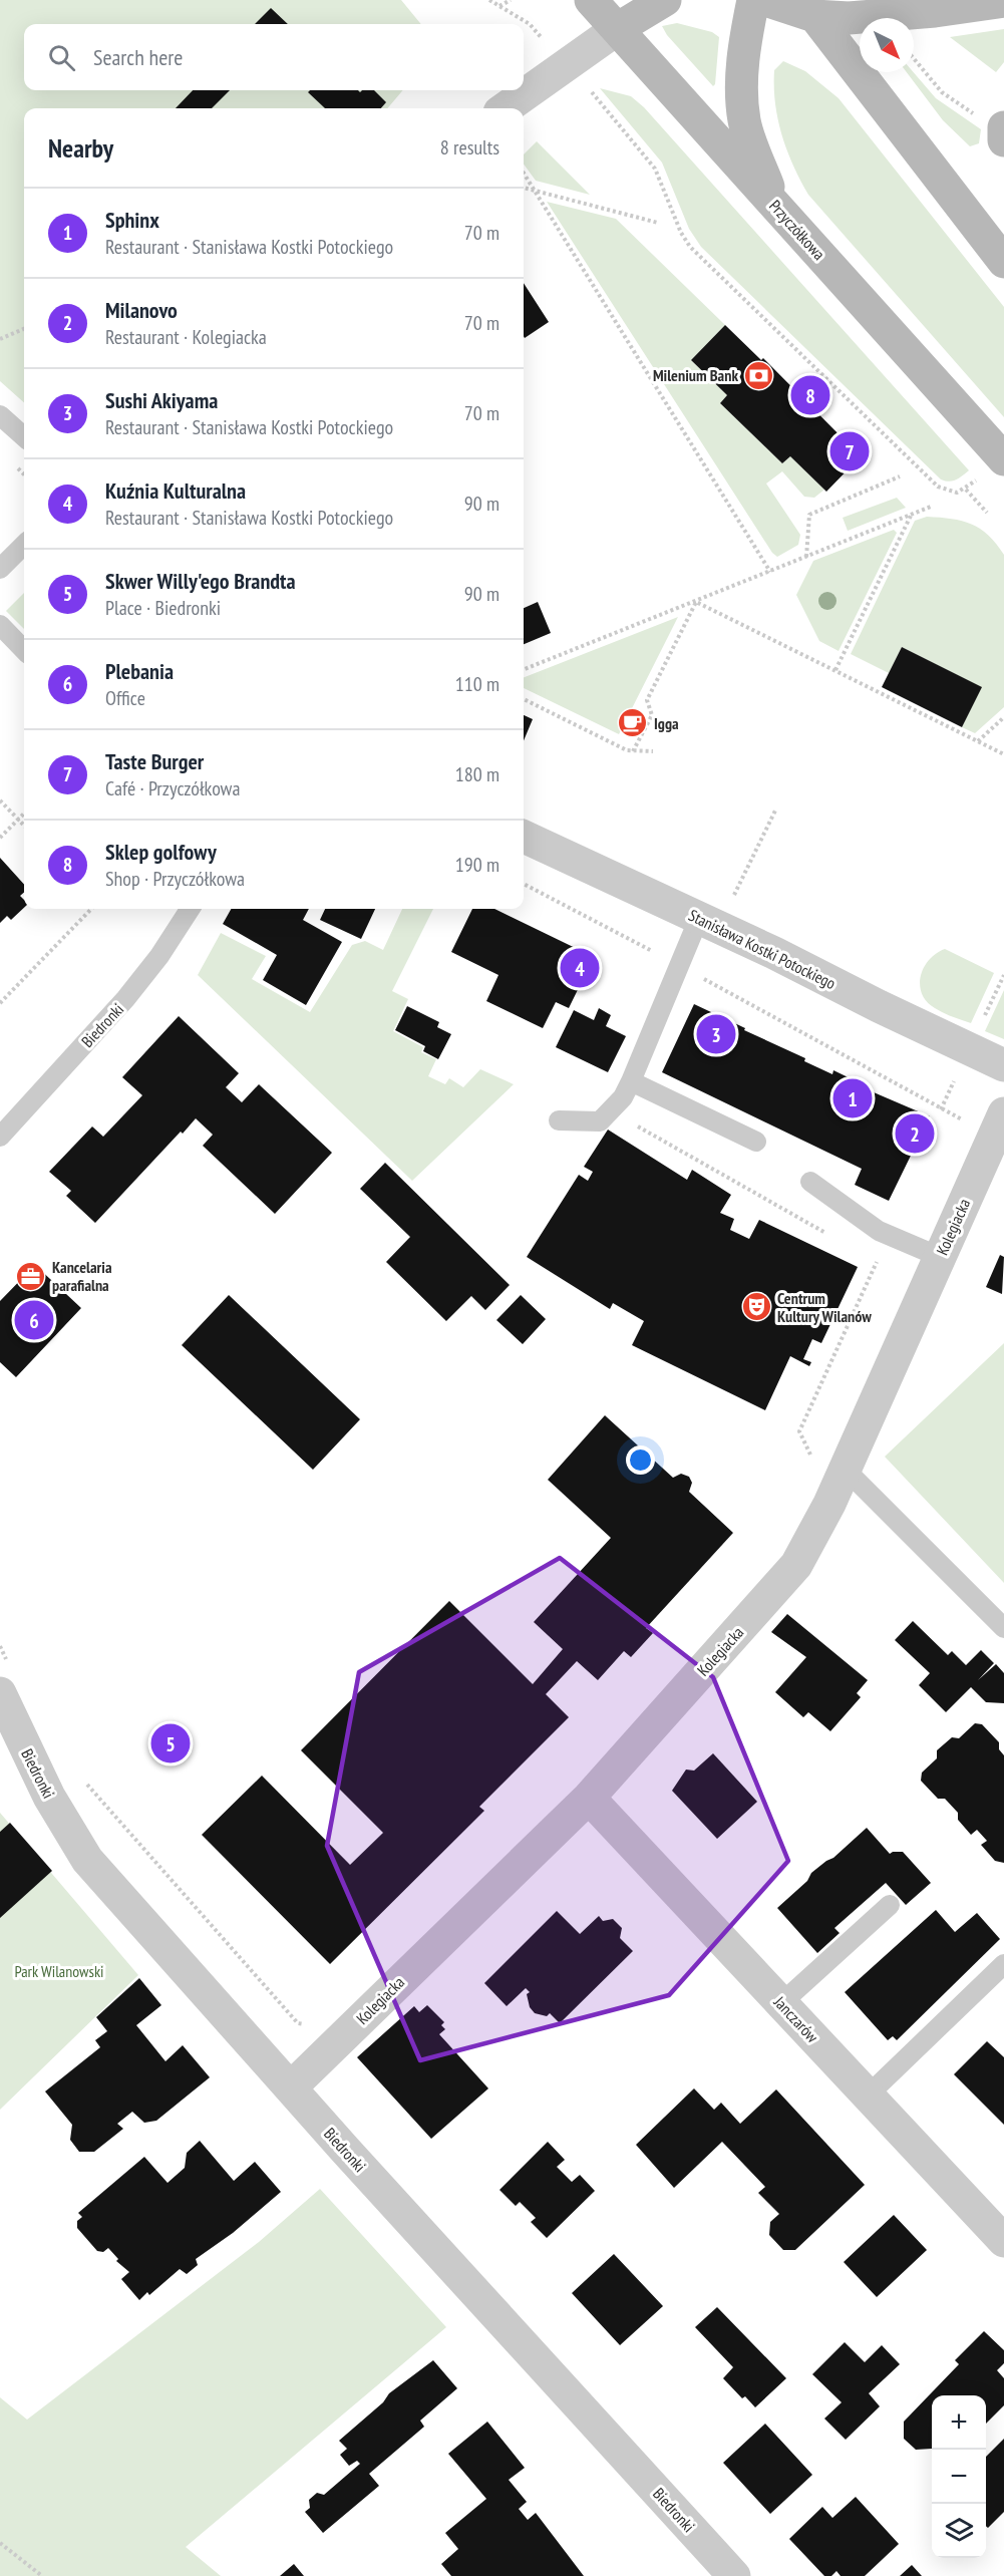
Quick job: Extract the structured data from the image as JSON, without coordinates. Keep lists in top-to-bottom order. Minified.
{"streets":{"main road":["Przyczółkowa"],"street":["Stanisława Kostki Potockiego","Biedronki","Kolegiacka","Janczarów"]},"crossings":[["Biedronki","Kolegiacka"],["Kolegiacka","Janczarów"]],"parks":["Park Wilanowski"],"places":{"bank":["Milenium Bank"],"cafe":["Igga"],"office":["Kancelaria parafialna"],"theatre":["Centrum Kultury Wilanów"]},"north":"bottom right","page":{"search":"Search here","heading":["Nearby","8 results"],"list":[{"mark":"1","name":"Sphinx","note":"Restaurant · Stanisława Kostki Potockiego","value":"70 m"},{"mark":"2","name":"Milanovo","note":"Restaurant · Kolegiacka","value":"70 m"},{"mark":"3","name":"Sushi Akiyama","note":"Restaurant · Stanisława Kostki Potockiego","value":"70 m"},{"mark":"4","name":"Kuźnia Kulturalna","note":"Restaurant · Stanisława Kostki Potockiego","value":"90 m"},{"mark":"5","name":"Skwer Willy'ego Brandta","note":"Place · Biedronki","value":"90 m"},{"mark":"6","name":"Plebania","note":"Office","value":"110 m"},{"mark":"7","name":"Taste Burger","note":"Café · Przyczółkowa","value":"180 m"},{"mark":"8","name":"Sklep golfowy","note":"Shop · Przyczółkowa","value":"190 m"}],"pins":["8","7","4","3","1","2","6","5"],"map_buttons":["+","−"]}}
